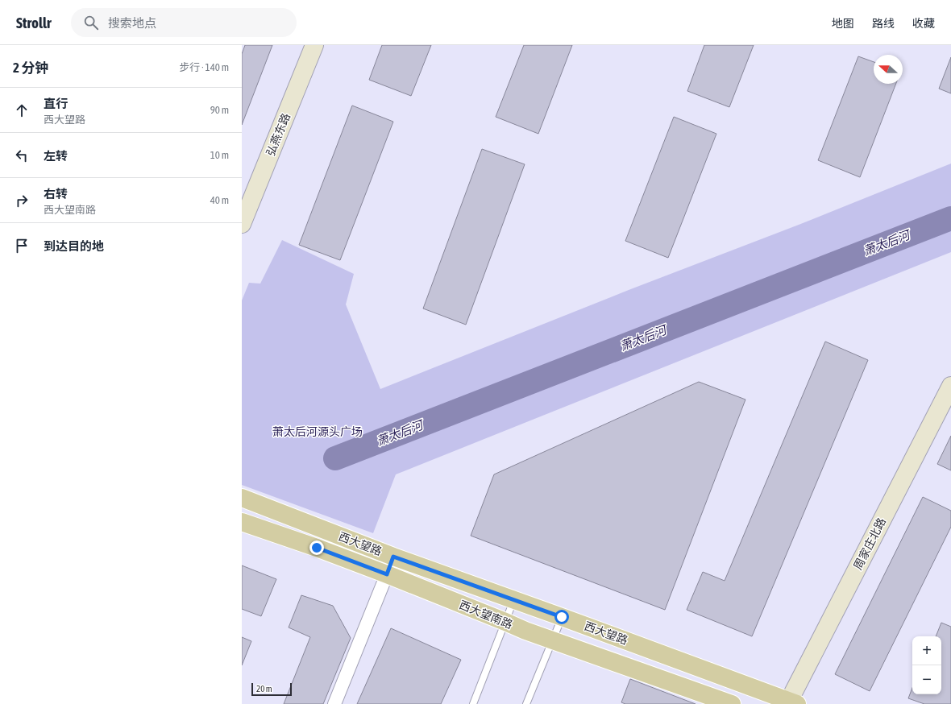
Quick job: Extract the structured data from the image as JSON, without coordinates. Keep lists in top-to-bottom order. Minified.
{"streets":{"main road":["西大望路","西大望南路"],"street":["弘燕东路","周家庄北路"]},"crossings":[["西大望路","周家庄北路"]],"water":["萧太后河"],"parks":["萧太后河源头广场"],"scale_bar":"20 m","north":"left","page":{"header":"Strollr","search":"搜索地点","nav":["地图","路线","收藏"],"heading":["2 分钟","步行 · 140 m"],"list":[["直行","西大望路","90 m"],["左转","10 m"],["右转","西大望南路","40 m"],"到达目的地"],"map_buttons":["+","−"],"scale":"20 m"}}
